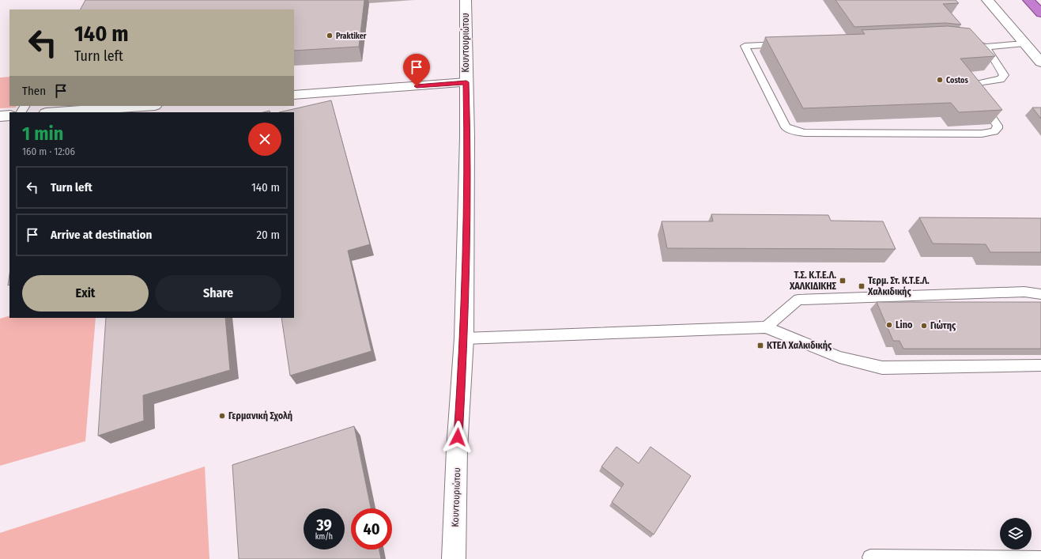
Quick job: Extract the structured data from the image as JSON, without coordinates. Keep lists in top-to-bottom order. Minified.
{"streets":{"street":["Κουντουριώτου"]},"places":{"other":["Praktiker","Costos","Lino","Γιώτης","Γερμανική Σχολή"],"transit":["Τ.Σ. Κ.Τ.Ε.Λ. ΧΑΛΚΙΔΙΚΗΣ","Τερμ. Στ. Κ.Τ.Ε.Λ. Χαλκιδικής","ΚΤΕΛ Χαλκιδικής"]},"page":{"turn":["140 m","Turn left"],"then":"Then","heading":["1 min","160 m · 12:06"],"list":[{"name":"Turn left","value":"140 m"},{"name":"Arrive at destination","value":"20 m"}],"buttons":["Exit","Share"],"speed":"39 km/h","limit":"40"}}
